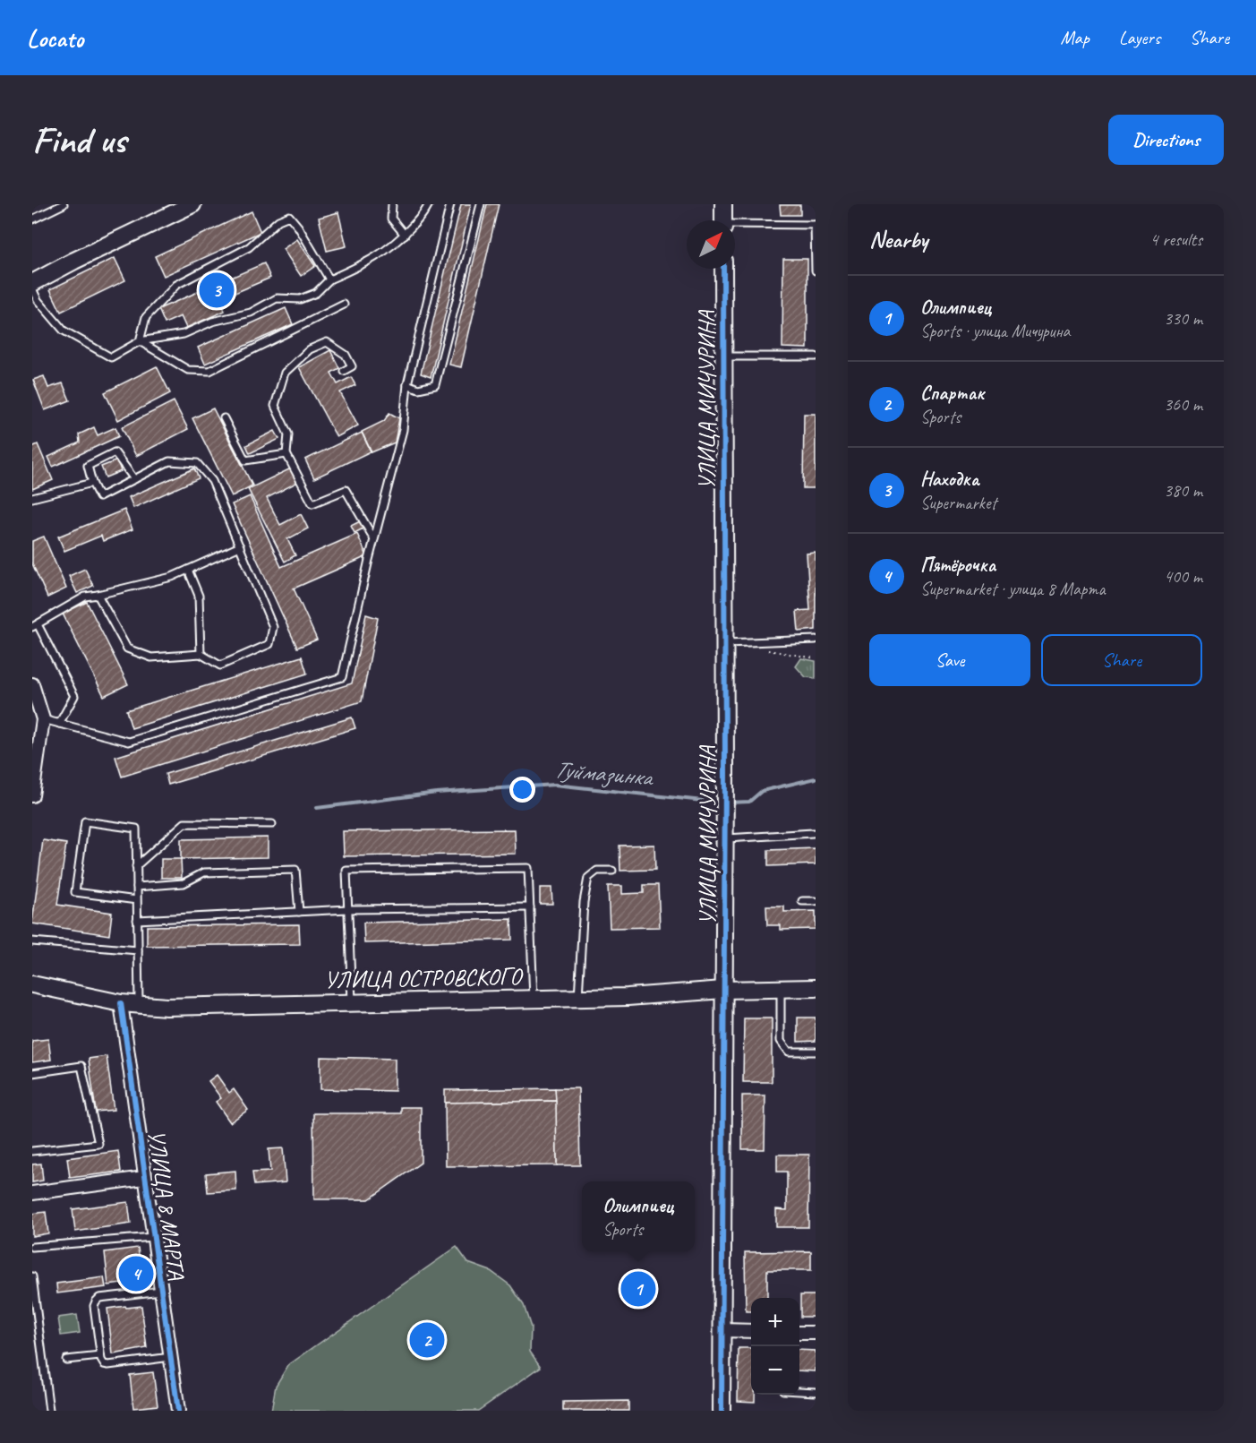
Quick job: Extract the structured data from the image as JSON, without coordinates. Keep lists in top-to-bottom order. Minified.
{"streets":{"street":["УЛИЦА МИЧУРИНА","УЛИЦА ОСТРОВСКОГО","УЛИЦА 8 МАРТА"]},"crossings":[["УЛИЦА МИЧУРИНА","УЛИЦА ОСТРОВСКОГО"],["УЛИЦА ОСТРОВСКОГО","УЛИЦА 8 МАРТА"]],"water":["Туймазинка"],"north":"top right","page":{"header":"Locato","nav":["Map","Layers","Share"],"buttons":["Directions",["Save","Share"]],"title":"Find us","heading":["Nearby","4 results"],"pins":["3","4","1","2"],"list":[{"mark":"1","name":"Олимпиец","note":"Sports · улица Мичурина","value":"330 m"},{"mark":"2","name":"Спартак","note":"Sports","value":"360 m"},{"mark":"3","name":"Находка","note":"Supermarket","value":"380 m"},{"mark":"4","name":"Пятёрочка","note":"Supermarket · улица 8 Марта","value":"400 m"}],"popup":["Олимпиец","Sports"],"map_buttons":["+","−"]}}
